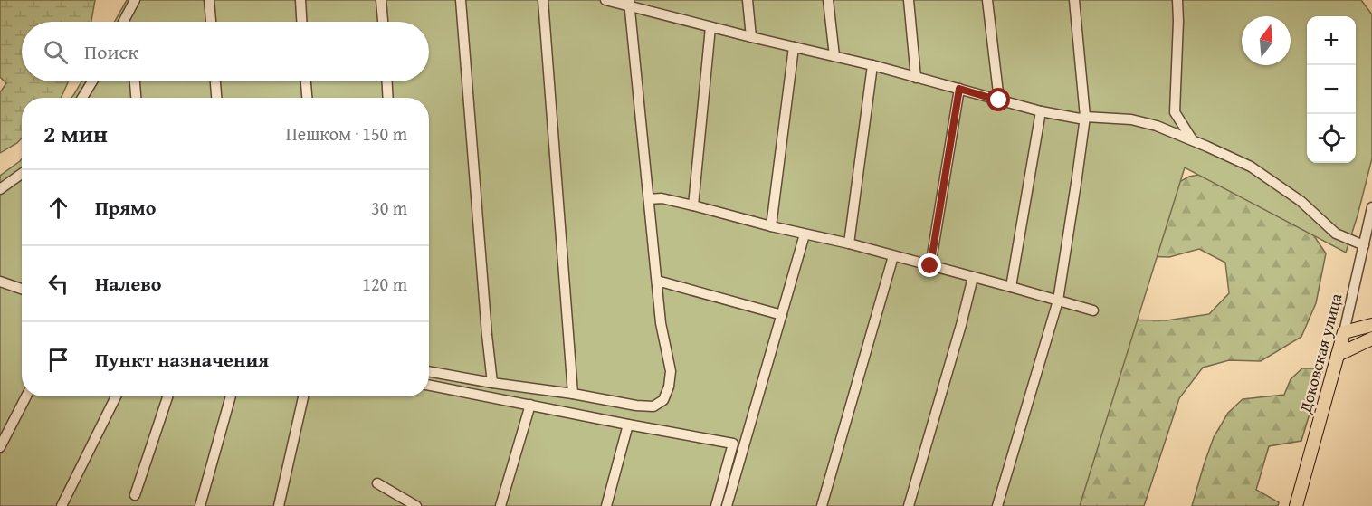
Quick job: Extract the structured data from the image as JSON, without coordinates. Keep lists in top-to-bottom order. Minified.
{"streets":{"main road":["Доковская улица"]},"north":"top","page":{"map_buttons":["+","−"],"search":"Поиск","heading":["2 мин","Пешком · 150 m"],"list":[["Прямо","30 m"],["Налево","120 m"],"Пункт назначения"]}}
